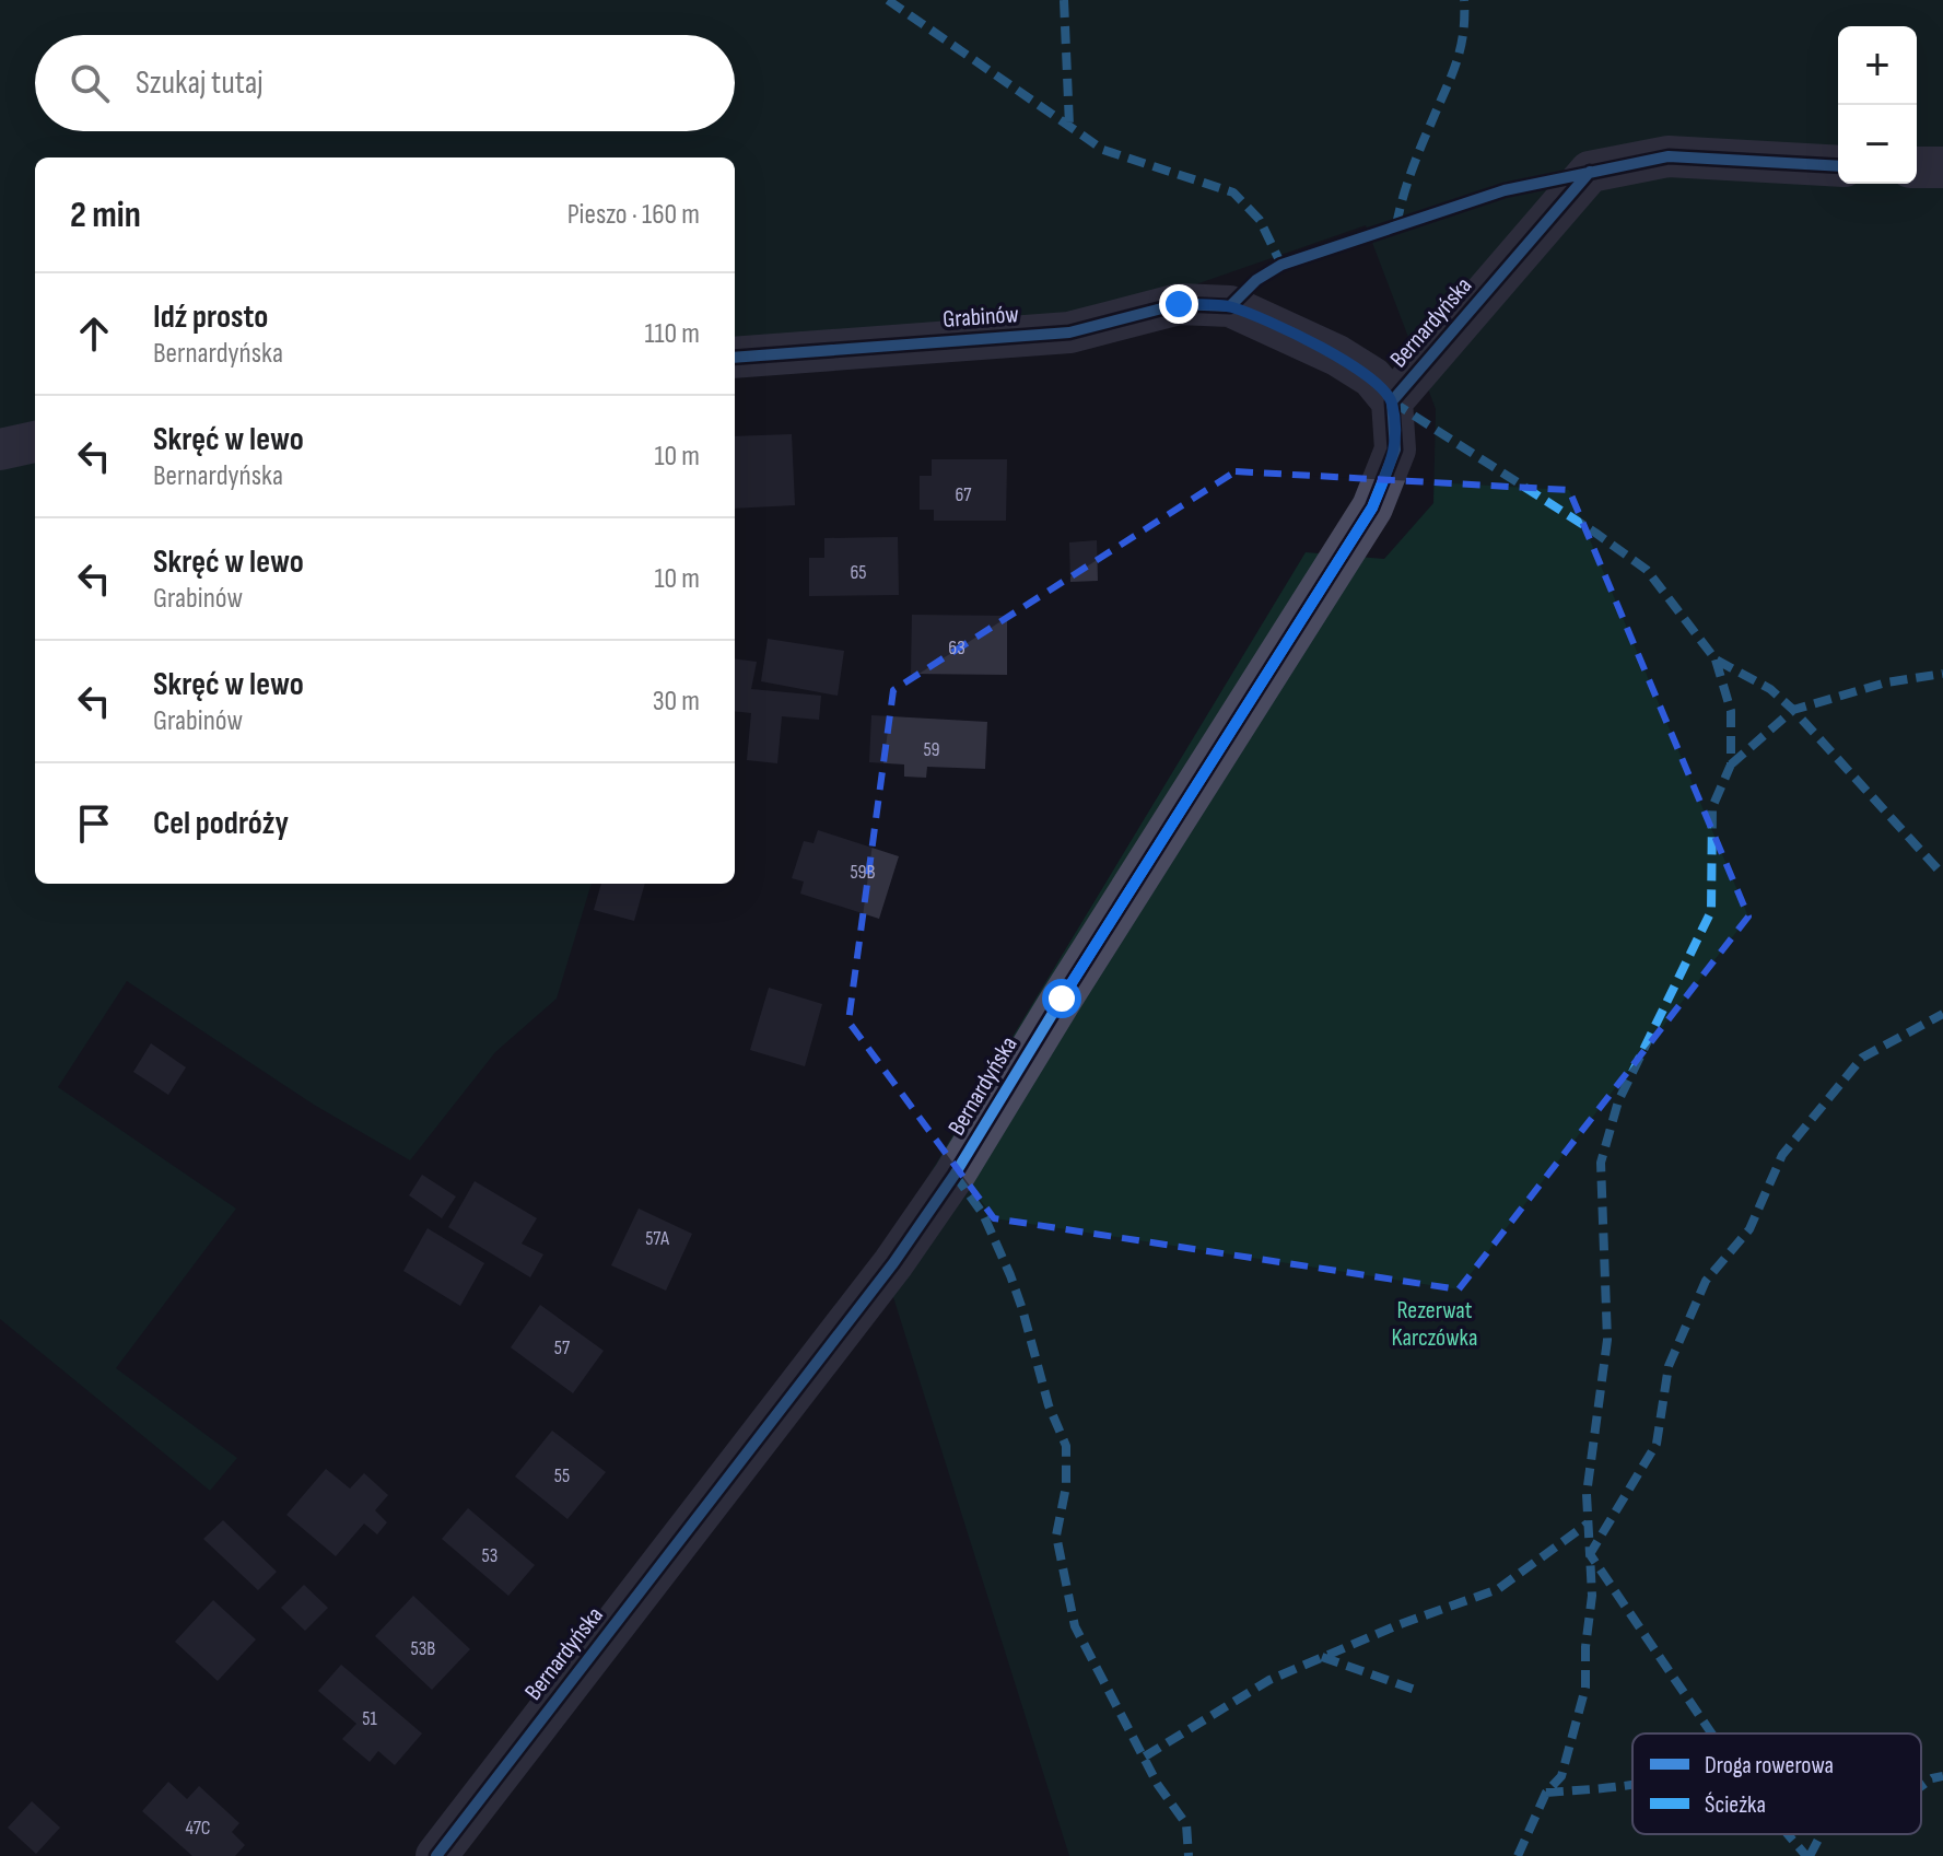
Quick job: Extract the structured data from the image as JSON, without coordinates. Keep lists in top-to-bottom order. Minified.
{"streets":{"street":["Grabinów","Bernardyńska"]},"crossings":[["Grabinów","Bernardyńska"]],"parks":["Rezerwat Karczówka"],"house_numbers":["67","65","63","59","59B","57A","57","55","53","53B","51","47C"],"legend":["Droga rowerowa","Ścieżka"],"page":{"map_buttons":["+","−"],"search":"Szukaj tutaj","heading":["2 min","Pieszo · 160 m"],"list":[["Idź prosto","Bernardyńska","110 m"],["Skręć w lewo","Bernardyńska","10 m"],["Skręć w lewo","Grabinów","10 m"],["Skręć w lewo","Grabinów","30 m"],"Cel podróży"]}}
